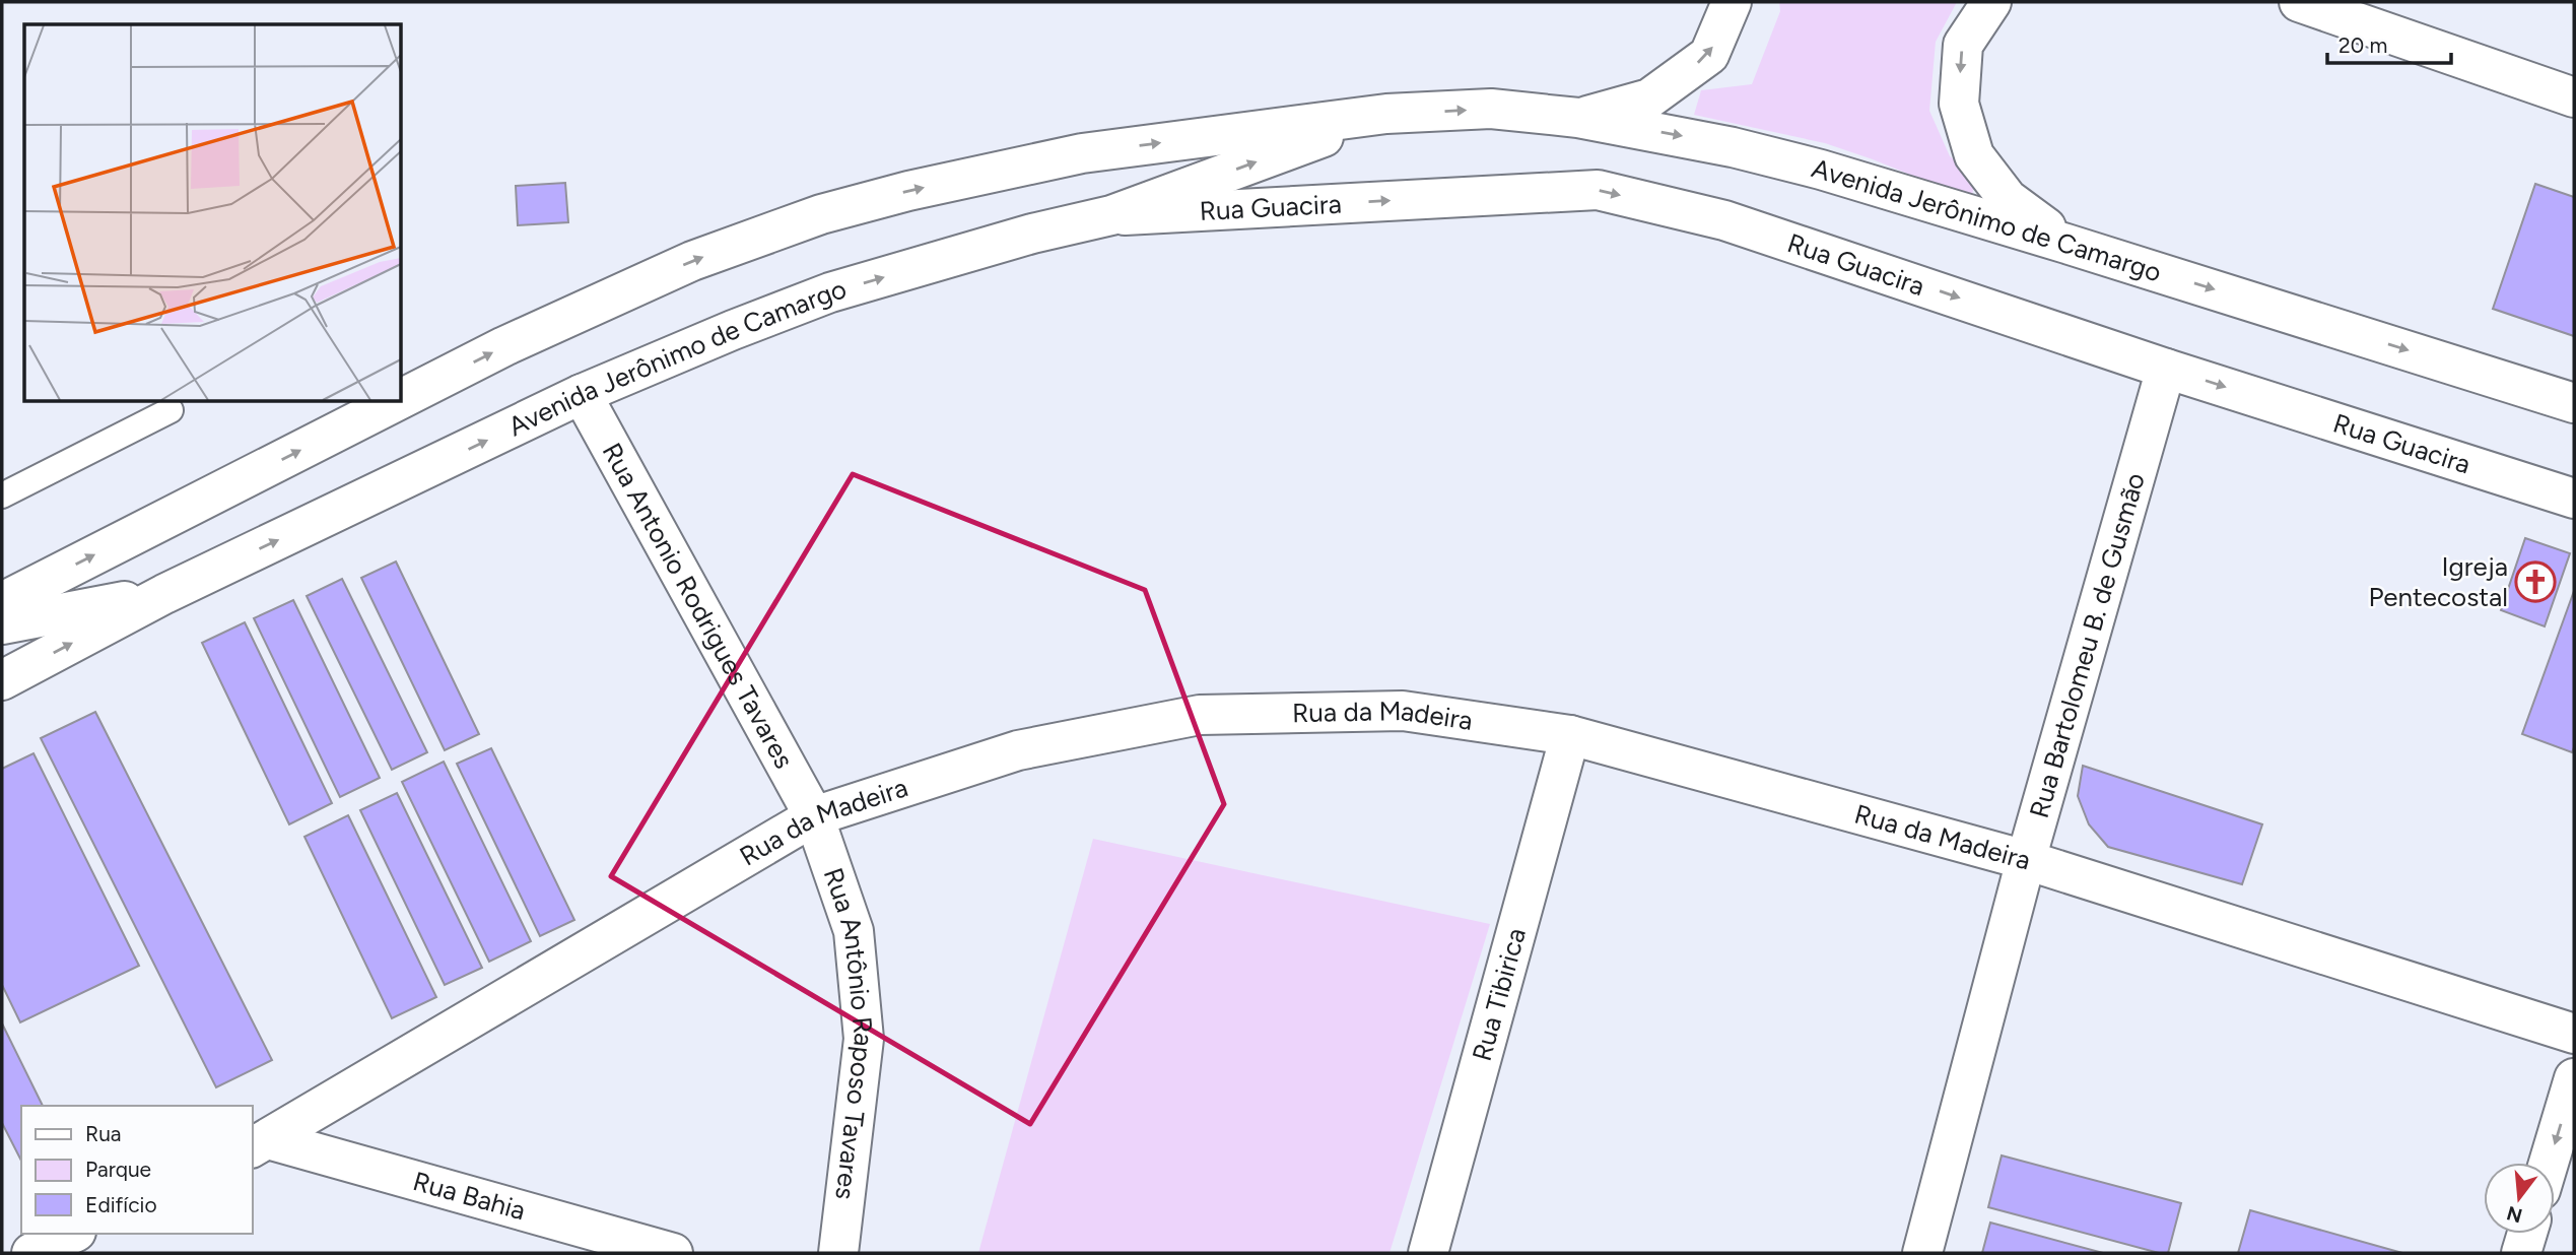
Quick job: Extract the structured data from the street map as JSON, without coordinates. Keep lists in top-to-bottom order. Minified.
{"streets":{"street":["Rua Guacira","Avenida Jerônimo de Camargo","Rua Antonio Rodrigues Tavares","Rua Bartolomeu B. de Gusmão","Rua da Madeira","Rua Tibirica","Rua Antônio Raposo Tavares","Rua Bahia"]},"crossings":[["Rua Guacira","Avenida Jerônimo de Camargo"],["Rua Guacira","Rua Bartolomeu B. de Gusmão"],["Avenida Jerônimo de Camargo","Rua Antonio Rodrigues Tavares"],["Rua Antonio Rodrigues Tavares","Rua da Madeira"],["Rua Antonio Rodrigues Tavares","Rua Antônio Raposo Tavares"],["Rua Bartolomeu B. de Gusmão","Rua da Madeira"],["Rua da Madeira","Rua Tibirica"],["Rua da Madeira","Rua Antônio Raposo Tavares"],["Rua da Madeira","Rua Bahia"]],"one_way":["Rua Guacira","Avenida Jerônimo de Camargo"],"places":{"church":["Igreja Pentecostal"]},"legend":["Rua","Parque","Edifício"],"scale_bar":"20 m","north":"bottom"}
